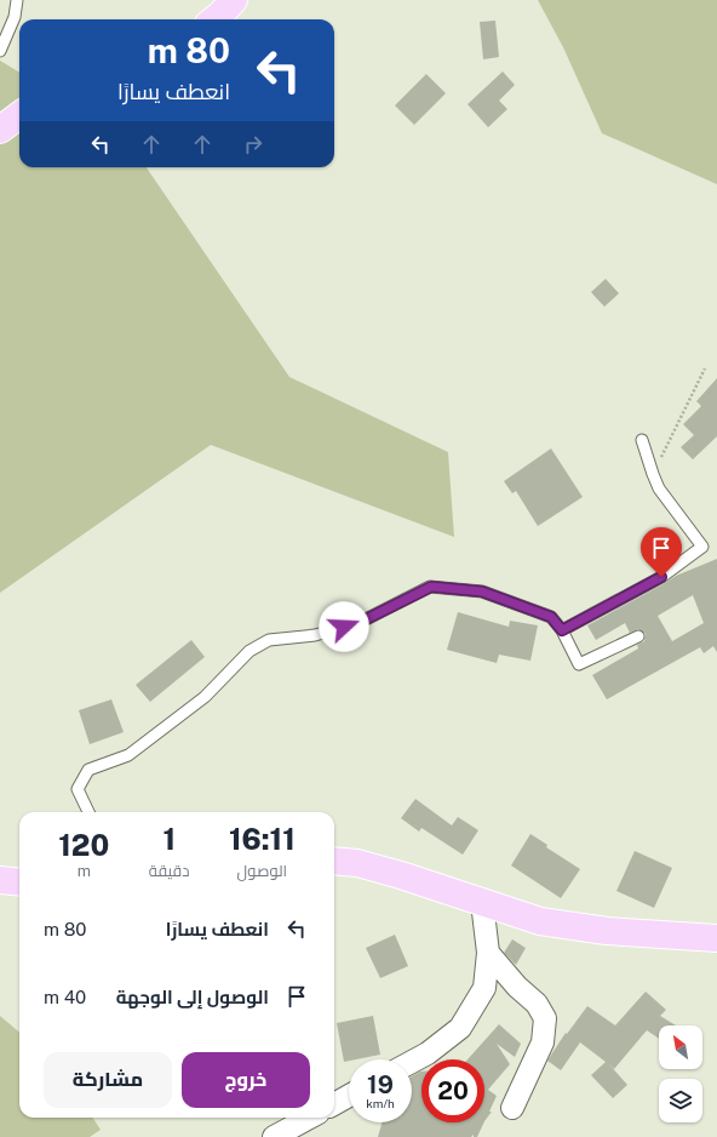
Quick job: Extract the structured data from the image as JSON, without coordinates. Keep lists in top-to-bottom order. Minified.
{"north":"top left","page":{"turn":["80 m","انعطف يسارًا"],"eta":["16:11","الوصول","1","دقيقة","120","m"],"list":[{"name":"انعطف يسارًا","value":"80 m"},{"name":"الوصول إلى الوجهة","value":"40 m"}],"buttons":["خروج","مشاركة"],"speed":"19 km/h","limit":"20"}}
